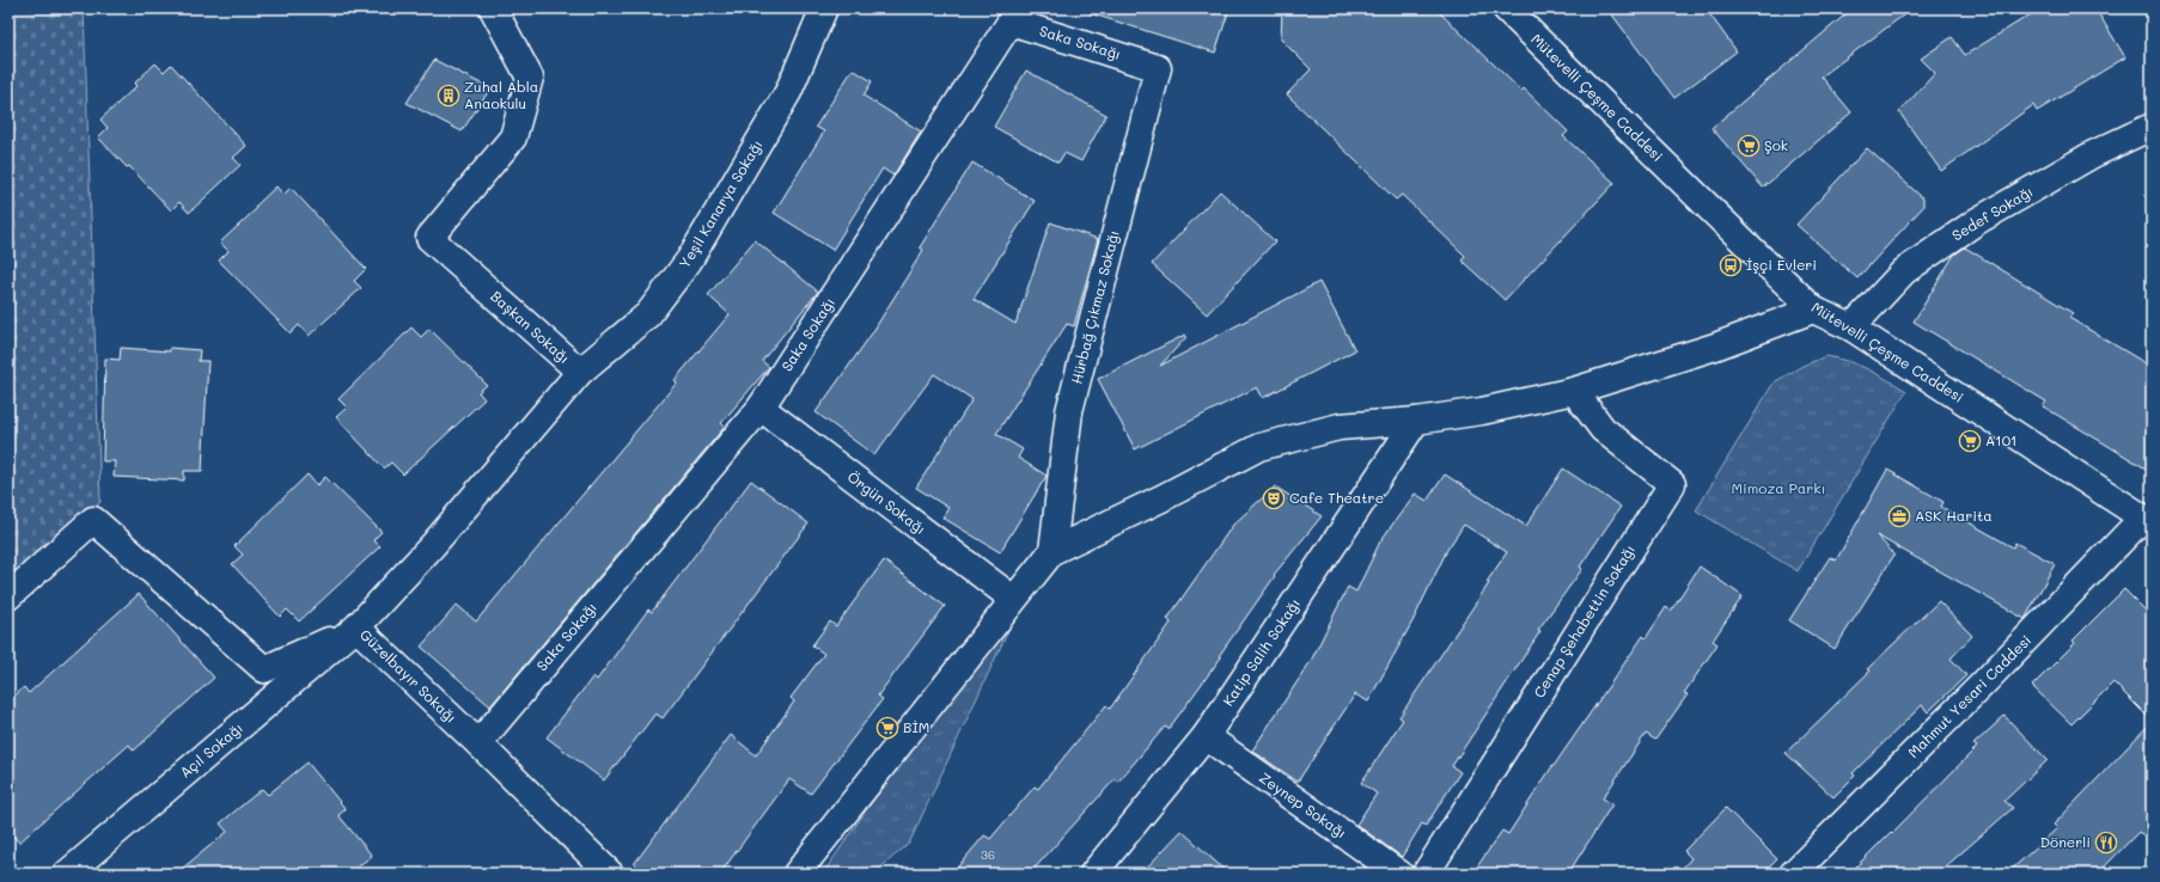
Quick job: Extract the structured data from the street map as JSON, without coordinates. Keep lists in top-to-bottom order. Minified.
{"streets":{"street":["Saka Sokağı","Mütevelli Çeşme Caddesi","Yeşil Kanarya Sokağı","Sedef Sokağı","Hürbağ Çıkmaz Sokağı","Başkan Sokağı","Örgün Sokağı","Cenap Şehabettin Sokağı","Katip Salih Sokağı","Güzelbayır Sokağı","Mahmut Yesari Caddesi","Açıl Sokağı","Zeynep Sokağı"]},"crossings":[["Saka Sokağı","Hürbağ Çıkmaz Sokağı"],["Saka Sokağı","Örgün Sokağı"],["Saka Sokağı","Güzelbayır Sokağı"],["Mütevelli Çeşme Caddesi","Sedef Sokağı"],["Mütevelli Çeşme Caddesi","Mahmut Yesari Caddesi"],["Yeşil Kanarya Sokağı","Başkan Sokağı"],["Başkan Sokağı","Güzelbayır Sokağı"],["Başkan Sokağı","Açıl Sokağı"],["Katip Salih Sokağı","Zeynep Sokağı"],["Güzelbayır Sokağı","Açıl Sokağı"]],"parks":["Mimoza Parkı"],"places":{"building":["Zuhal Abla Anaokulu"],"supermarket":["Şok","A101","BİM"],"bus stop":["İşçi Evleri"],"theatre":["Cafe Theatre"],"office":["ASK Harita"],"restaurant":["Dönerli"]},"house_numbers":["36"]}
